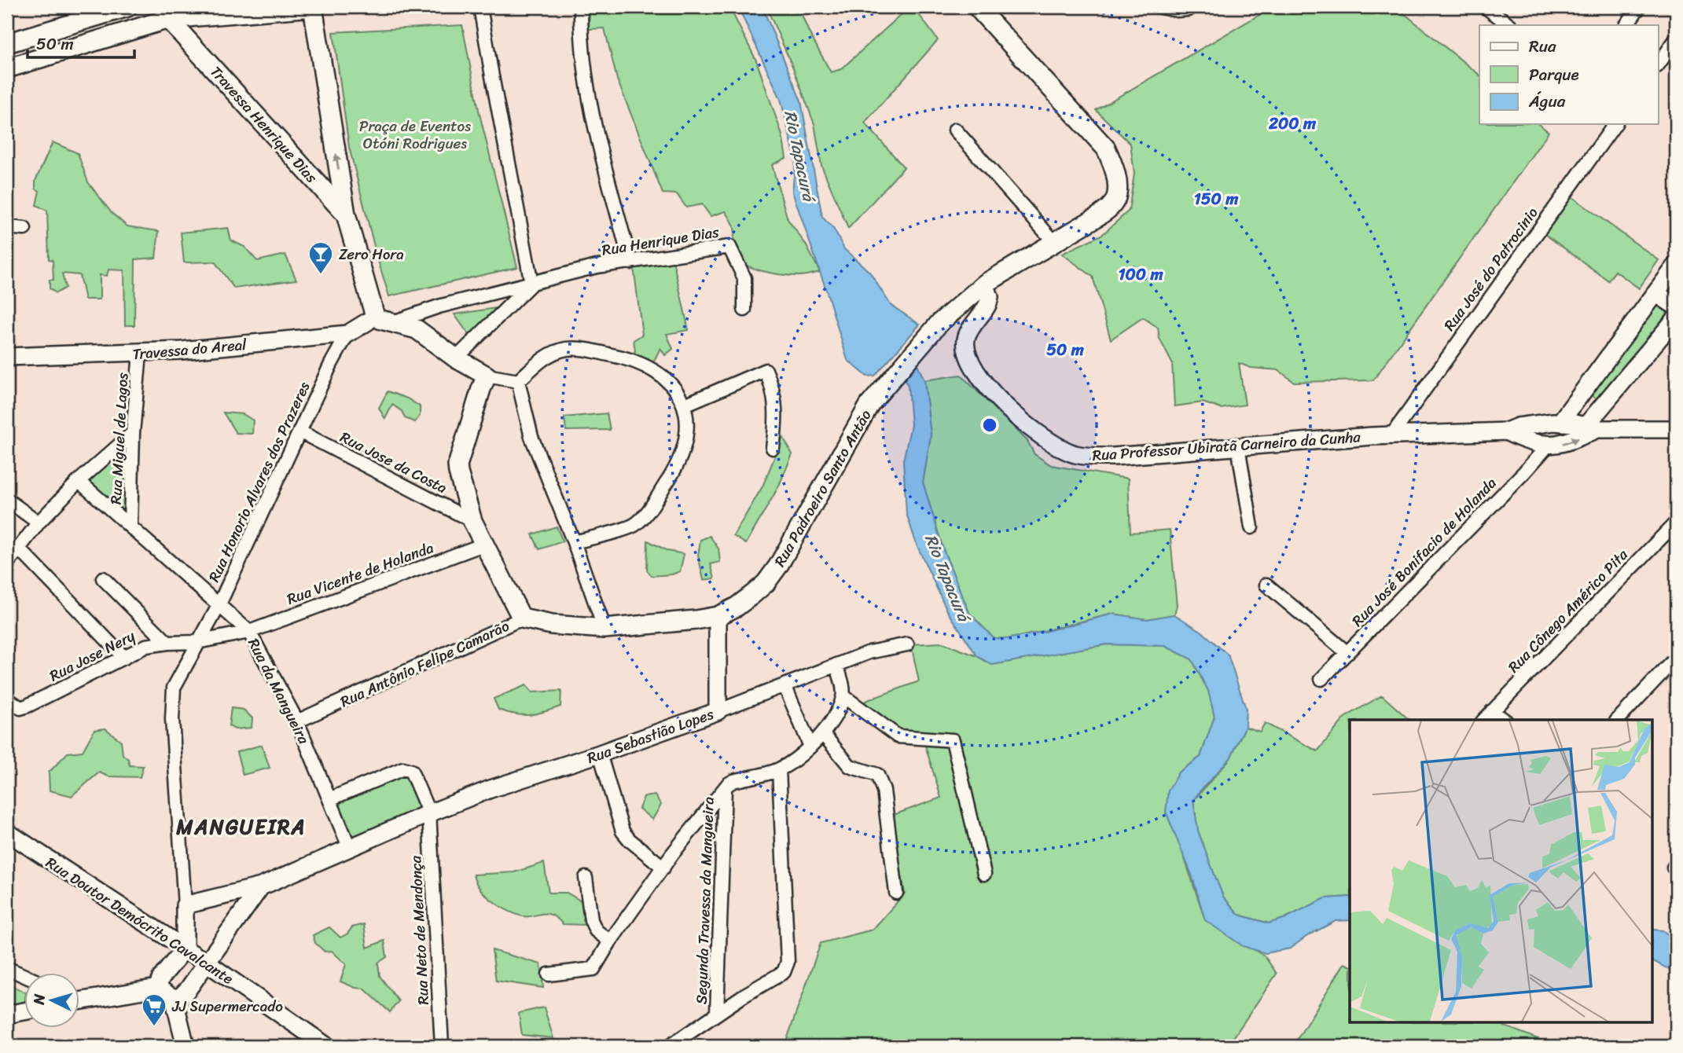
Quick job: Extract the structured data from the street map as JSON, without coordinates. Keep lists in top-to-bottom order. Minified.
{"streets":{"main road":["Travessa Henrique Dias","Rua Padroeiro Santo Antão","Rua Antônio Felipe Camarão"],"street":["Rua Henrique Dias","Rua José do Patrocinio","Travessa do Areal","Rua Miguel de Lagos","Rua Professor Ubiratã Carneiro da Cunha","Rua Jose da Costa","Rua Honorio Alvares dos Prazeres","Rua José Bonifacio de Holanda","Rua Vicente de Holanda","Rua Cônego Américo Pita","Rua Jose Nery","Rua da Mangueira","Rua Sebastião Lopes","Segunda Travessa da Mangueira","Rua Doutor Demócrito Cavalcante","Rua Neto de Mendonça"]},"crossings":[["Travessa Henrique Dias","Rua Henrique Dias"],["Travessa Henrique Dias","Travessa do Areal"],["Rua Henrique Dias","Travessa do Areal"],["Rua José do Patrocinio","Rua Professor Ubiratã Carneiro da Cunha"],["Travessa do Areal","Rua Miguel de Lagos"],["Travessa do Areal","Rua Honorio Alvares dos Prazeres"],["Rua Miguel de Lagos","Rua Honorio Alvares dos Prazeres"],["Rua Miguel de Lagos","Rua Vicente de Holanda"],["Rua Miguel de Lagos","Rua da Mangueira"],["Rua Professor Ubiratã Carneiro da Cunha","Rua Padroeiro Santo Antão"],["Rua Professor Ubiratã Carneiro da Cunha","Rua José Bonifacio de Holanda"],["Rua Jose da Costa","Rua Honorio Alvares dos Prazeres"],["Rua Honorio Alvares dos Prazeres","Rua Jose Nery"],["Rua Honorio Alvares dos Prazeres","Rua da Mangueira"],["Rua Padroeiro Santo Antão","Rua Antônio Felipe Camarão"],["Rua Vicente de Holanda","Rua da Mangueira"],["Rua Jose Nery","Rua da Mangueira"],["Rua Antônio Felipe Camarão","Rua da Mangueira"],["Rua Sebastião Lopes","Rua Neto de Mendonça"]],"one_way":["Travessa Henrique Dias"],"districts":["MANGUEIRA"],"water":["Rio Tapacurá"],"parks":["Praça de Eventos Otóni Rodrigues"],"places":{"bar":["Zero Hora"],"supermarket":["JJ Supermercado"]},"legend":["Rua","Parque","Água"],"scale_bar":"50 m","north":"left","rings":["200 m","150 m","100 m","50 m"]}
